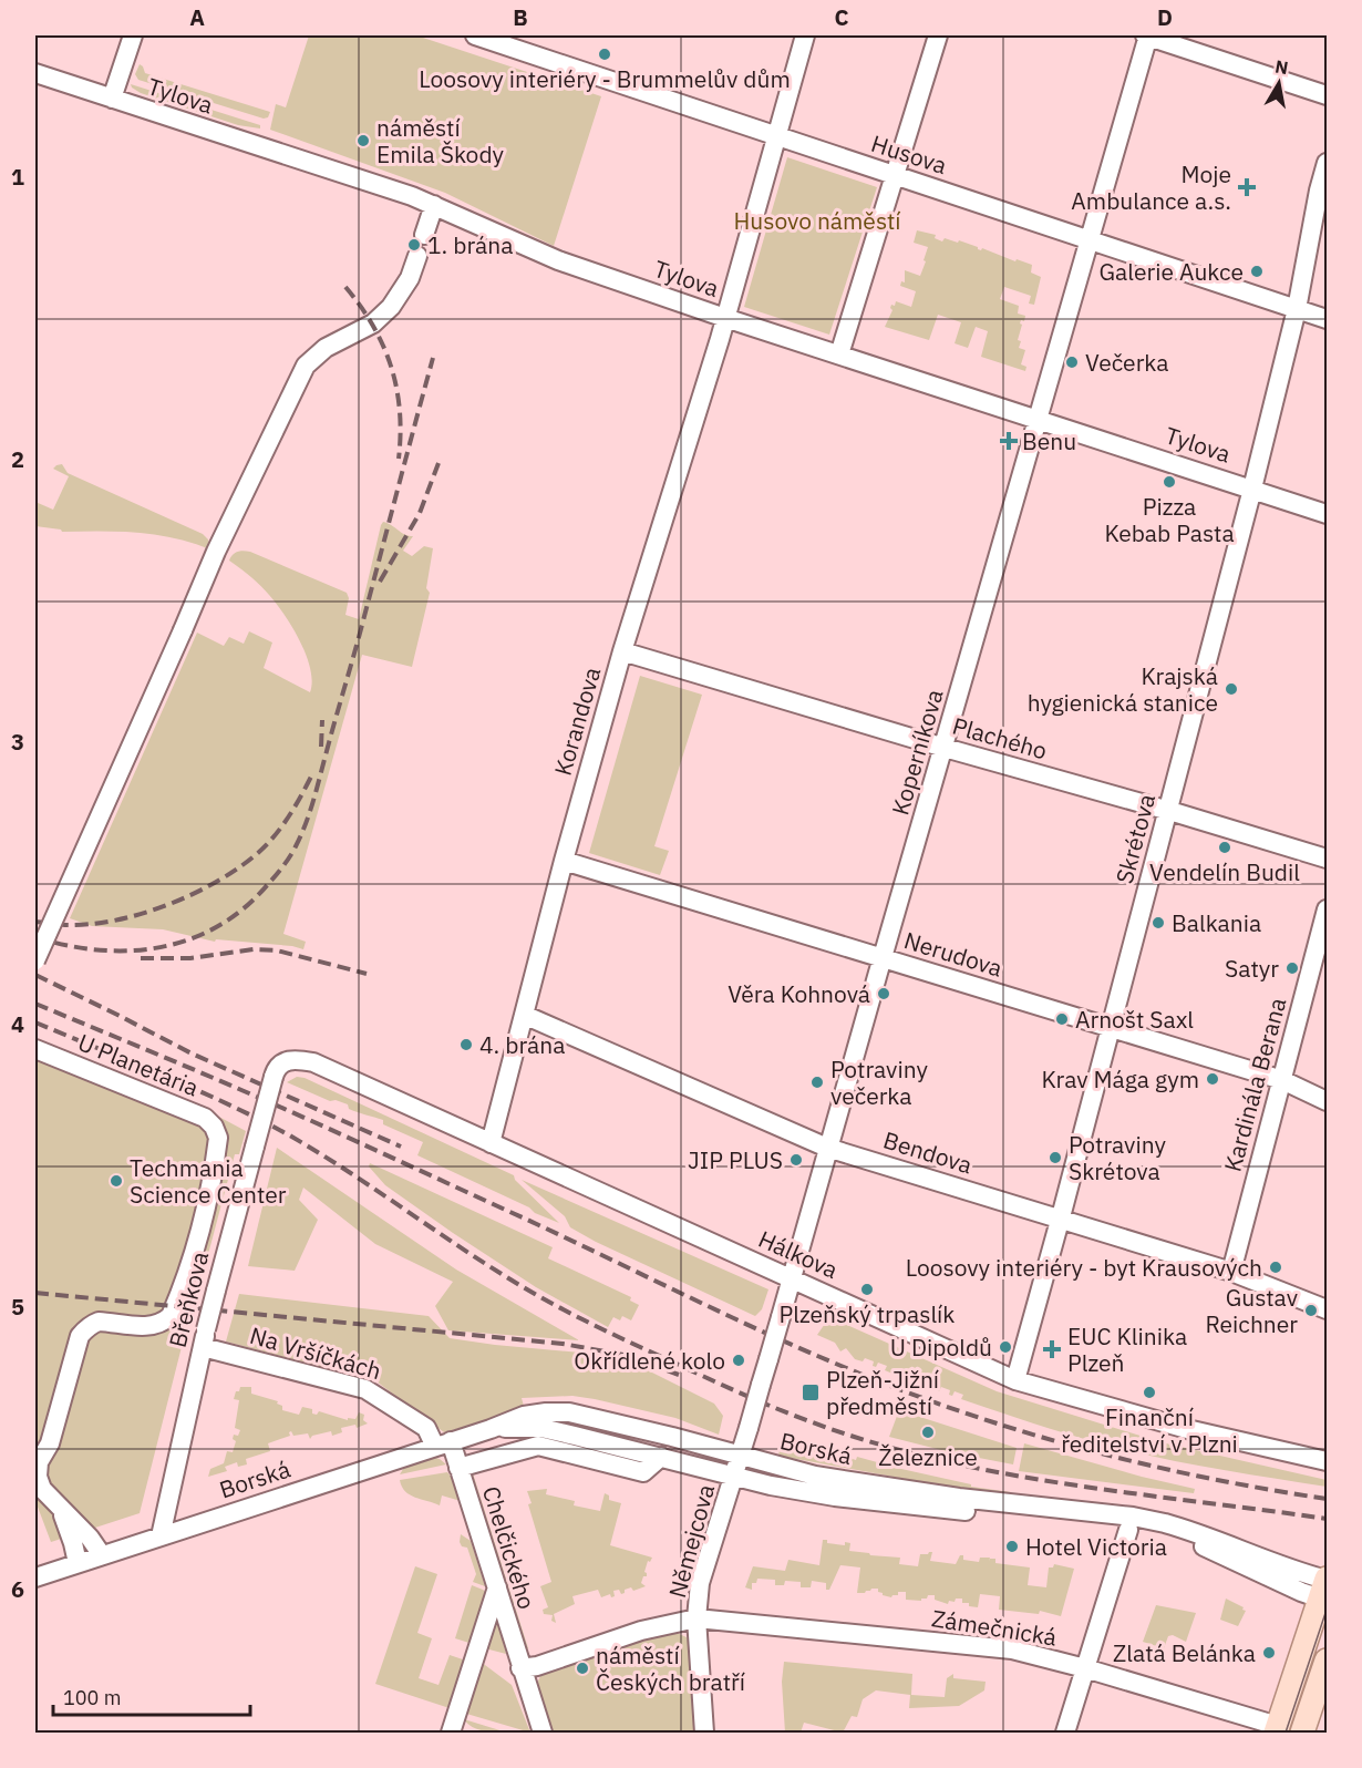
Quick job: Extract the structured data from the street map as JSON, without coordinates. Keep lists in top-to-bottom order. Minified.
{"streets":{"street":["Tylova","Husova","Korandova","Plachého","Koperníkova","Skrétova","Nerudova","U Planetária","Kardinála Berana","Bendova","Hálkova","Břeňkova","Na Vršíčkách","Borská","Němejcova","Chelčického","Zámečnická"]},"crossings":[["Tylova","Korandova"],["Tylova","Koperníkova"],["Tylova","Skrétova"],["Husova","Koperníkova"],["Husova","Skrétova"],["Korandova","Plachého"],["Korandova","Nerudova"],["Korandova","Bendova"],["Korandova","Hálkova"],["Plachého","Koperníkova"],["Plachého","Skrétova"],["Koperníkova","Nerudova"],["Koperníkova","Bendova"],["Koperníkova","Hálkova"],["Koperníkova","Němejcova"],["Skrétova","Nerudova"],["Skrétova","Bendova"],["Skrétova","Hálkova"],["Nerudova","Kardinála Berana"],["Kardinála Berana","Bendova"],["Hálkova","Břeňkova"],["Břeňkova","Na Vršíčkách"],["Břeňkova","Borská"],["Na Vršíčkách","Borská"],["Na Vršíčkách","Chelčického"],["Borská","Němejcova"],["Borská","Chelčického"],["Němejcova","Zámečnická"]],"parks":["Husovo náměstí"],"places":{"other":["Loosovy interiéry - Brummelův dům","náměstí Emila Škody","1. brána","Galerie Aukce","Večerka","Pizza Kebab Pasta","Krajská hygienická stanice","Vendelín Budil","Balkania","Satyr","Věra Kohnová","Arnošt Saxl","4. brána","Krav Mága gym","Potraviny večerka","Potraviny Skrétova","JIP PLUS","Techmania Science Center","Loosovy interiéry - byt Krausových","Plzeňský trpaslík","Gustav Reichner","U Dipoldů","Okřídlené kolo","Finanční ředitelství v Plzni","Železnice","Hotel Victoria","Zlatá Belánka","náměstí Českých bratří"],"health":["Moje Ambulance a.s.","Benu","EUC Klinika Plzeň"],"transit":["Plzeň-Jižní předměstí"]},"scale_bar":"100 m","north":"top","grid":{"columns":["A","B","C","D"],"rows":["1","2","3","4","5","6"]}}
